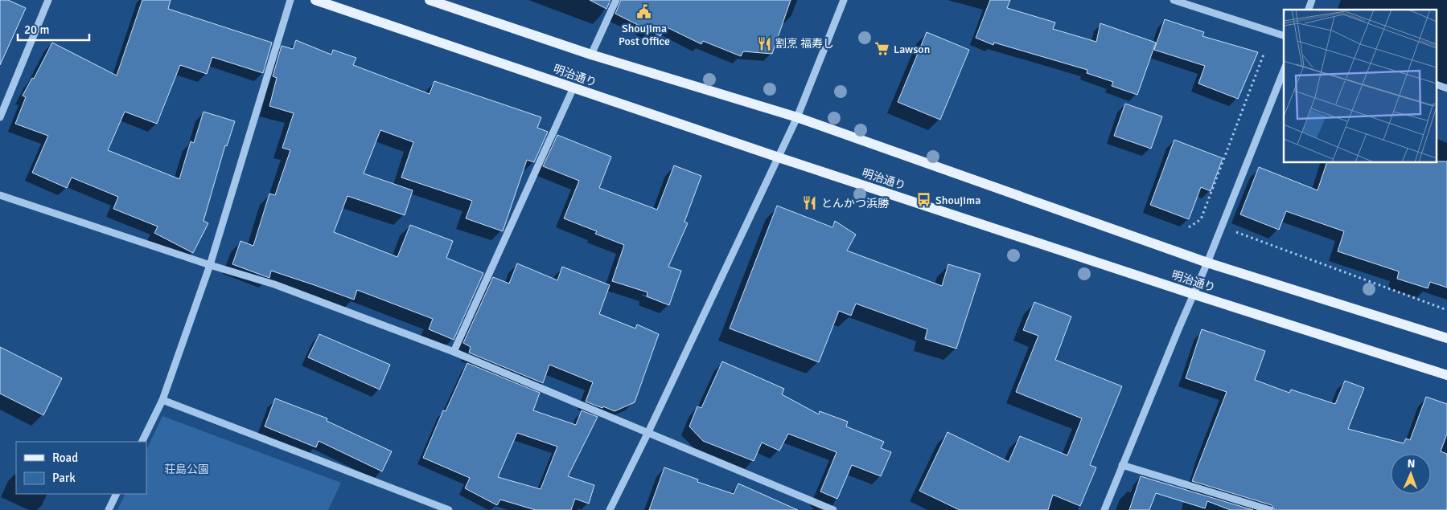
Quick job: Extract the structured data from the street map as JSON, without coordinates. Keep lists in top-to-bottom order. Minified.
{"streets":{"main road":["明治通り"]},"parks":["荘島公園"],"places":{"public building":["Shoujima Post Office"],"restaurant":["割烹 福寿し","とんかつ浜勝"],"supermarket":["Lawson"],"bus stop":["Shoujima"]},"legend":["Road","Park"],"scale_bar":"20 m","north":"top"}
